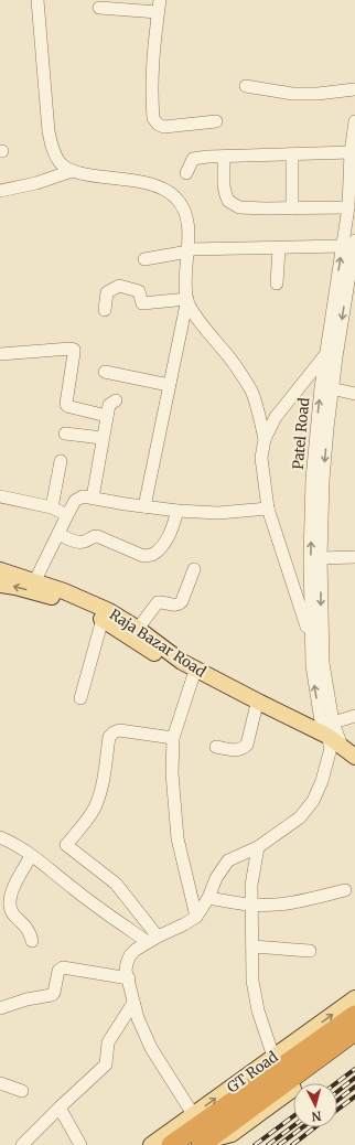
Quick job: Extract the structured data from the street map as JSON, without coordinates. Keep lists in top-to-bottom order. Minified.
{"streets":{"main road":["Raja Bazar Road","GT Road"],"street":["Patel Road"]},"crossings":[["Patel Road","Raja Bazar Road"]],"north":"bottom"}
